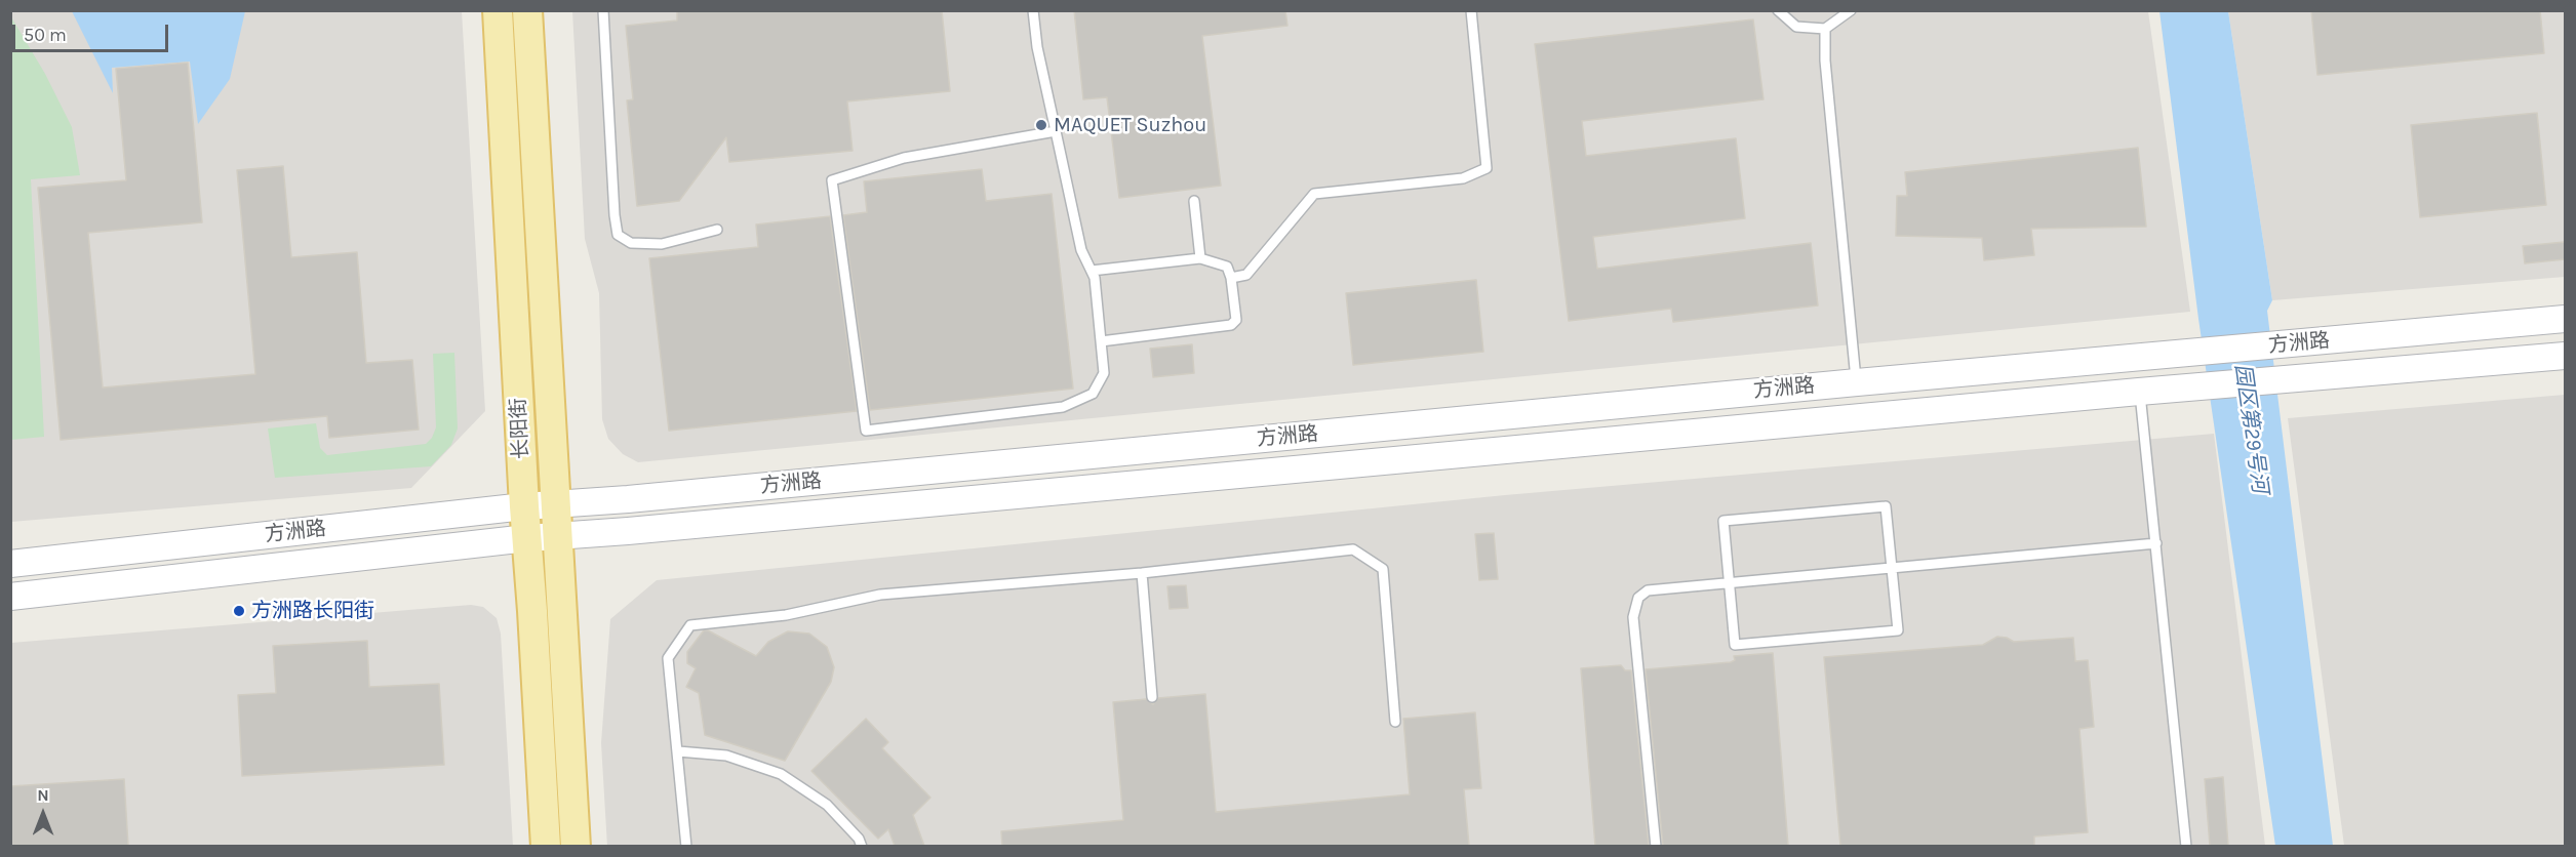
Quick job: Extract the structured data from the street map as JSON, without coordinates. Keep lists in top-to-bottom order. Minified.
{"streets":{"main road":["方洲路","长阳街"]},"crossings":[["方洲路","长阳街"]],"water":["园区第29号河"],"places":["MAQUET Suzhou","方洲路长阳街"],"scale_bar":"50 m","north":"top"}
